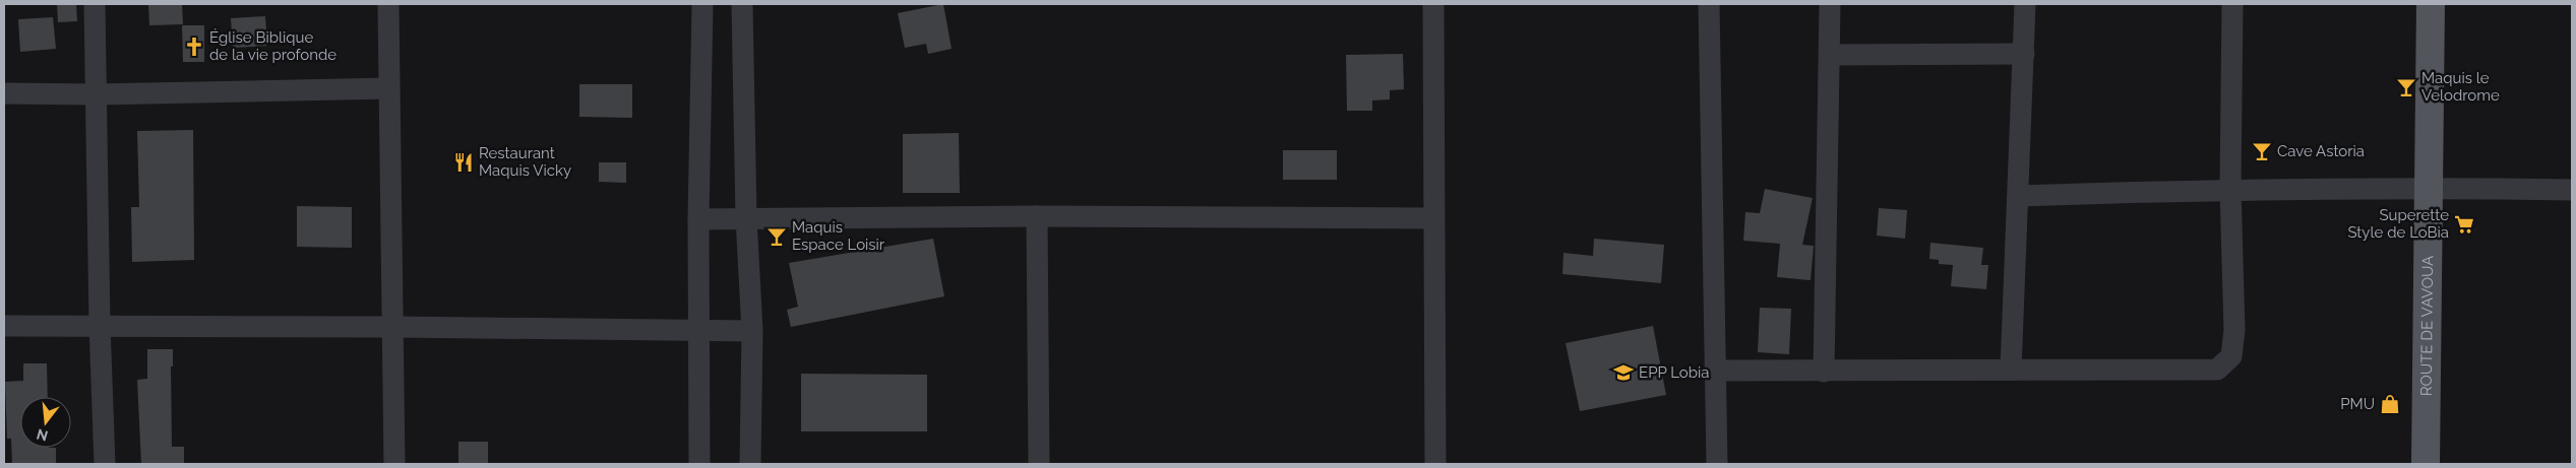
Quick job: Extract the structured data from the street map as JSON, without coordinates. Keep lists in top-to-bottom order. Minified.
{"streets":{"main road":["ROUTE DE VAVOUA"]},"places":{"church":["Église Biblique de la vie profonde"],"bar":["Maquis le Velodrome","Cave Astoria","Maquis Espace Loisir"],"restaurant":["Restaurant Maquis Vicky"],"supermarket":["Superette Style de LoBia"],"school or university":["EPP Lobia"],"shop":["PMU"]},"north":"bottom"}
